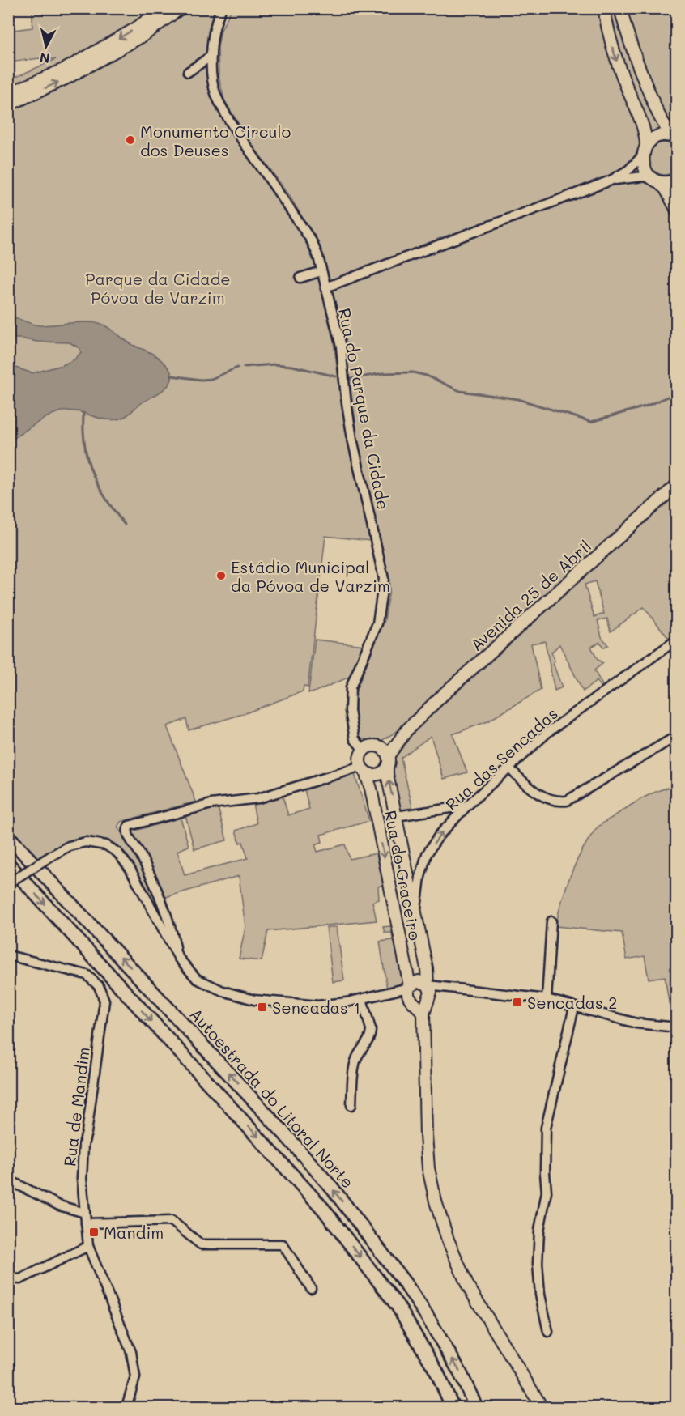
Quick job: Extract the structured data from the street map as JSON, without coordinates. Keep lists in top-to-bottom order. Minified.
{"streets":{"highway":["Autoestrada do Litoral Norte"],"main road":["Avenida 25 de Abril","Rua do Graceiro"],"street":["Rua do Parque da Cidade","Rua das Sencadas","Rua de Mandim"]},"crossings":[["Rua do Parque da Cidade","Avenida 25 de Abril"],["Rua do Parque da Cidade","Rua do Graceiro"],["Avenida 25 de Abril","Rua do Graceiro"]],"parks":["Parque da Cidade Póvoa de Varzim"],"places":{"other":["Monumento Circulo dos Deuses","Estádio Municipal da Póvoa de Varzim"],"transit":["Sencadas 2","Sencadas 1","Mandim"]},"north":"bottom"}
